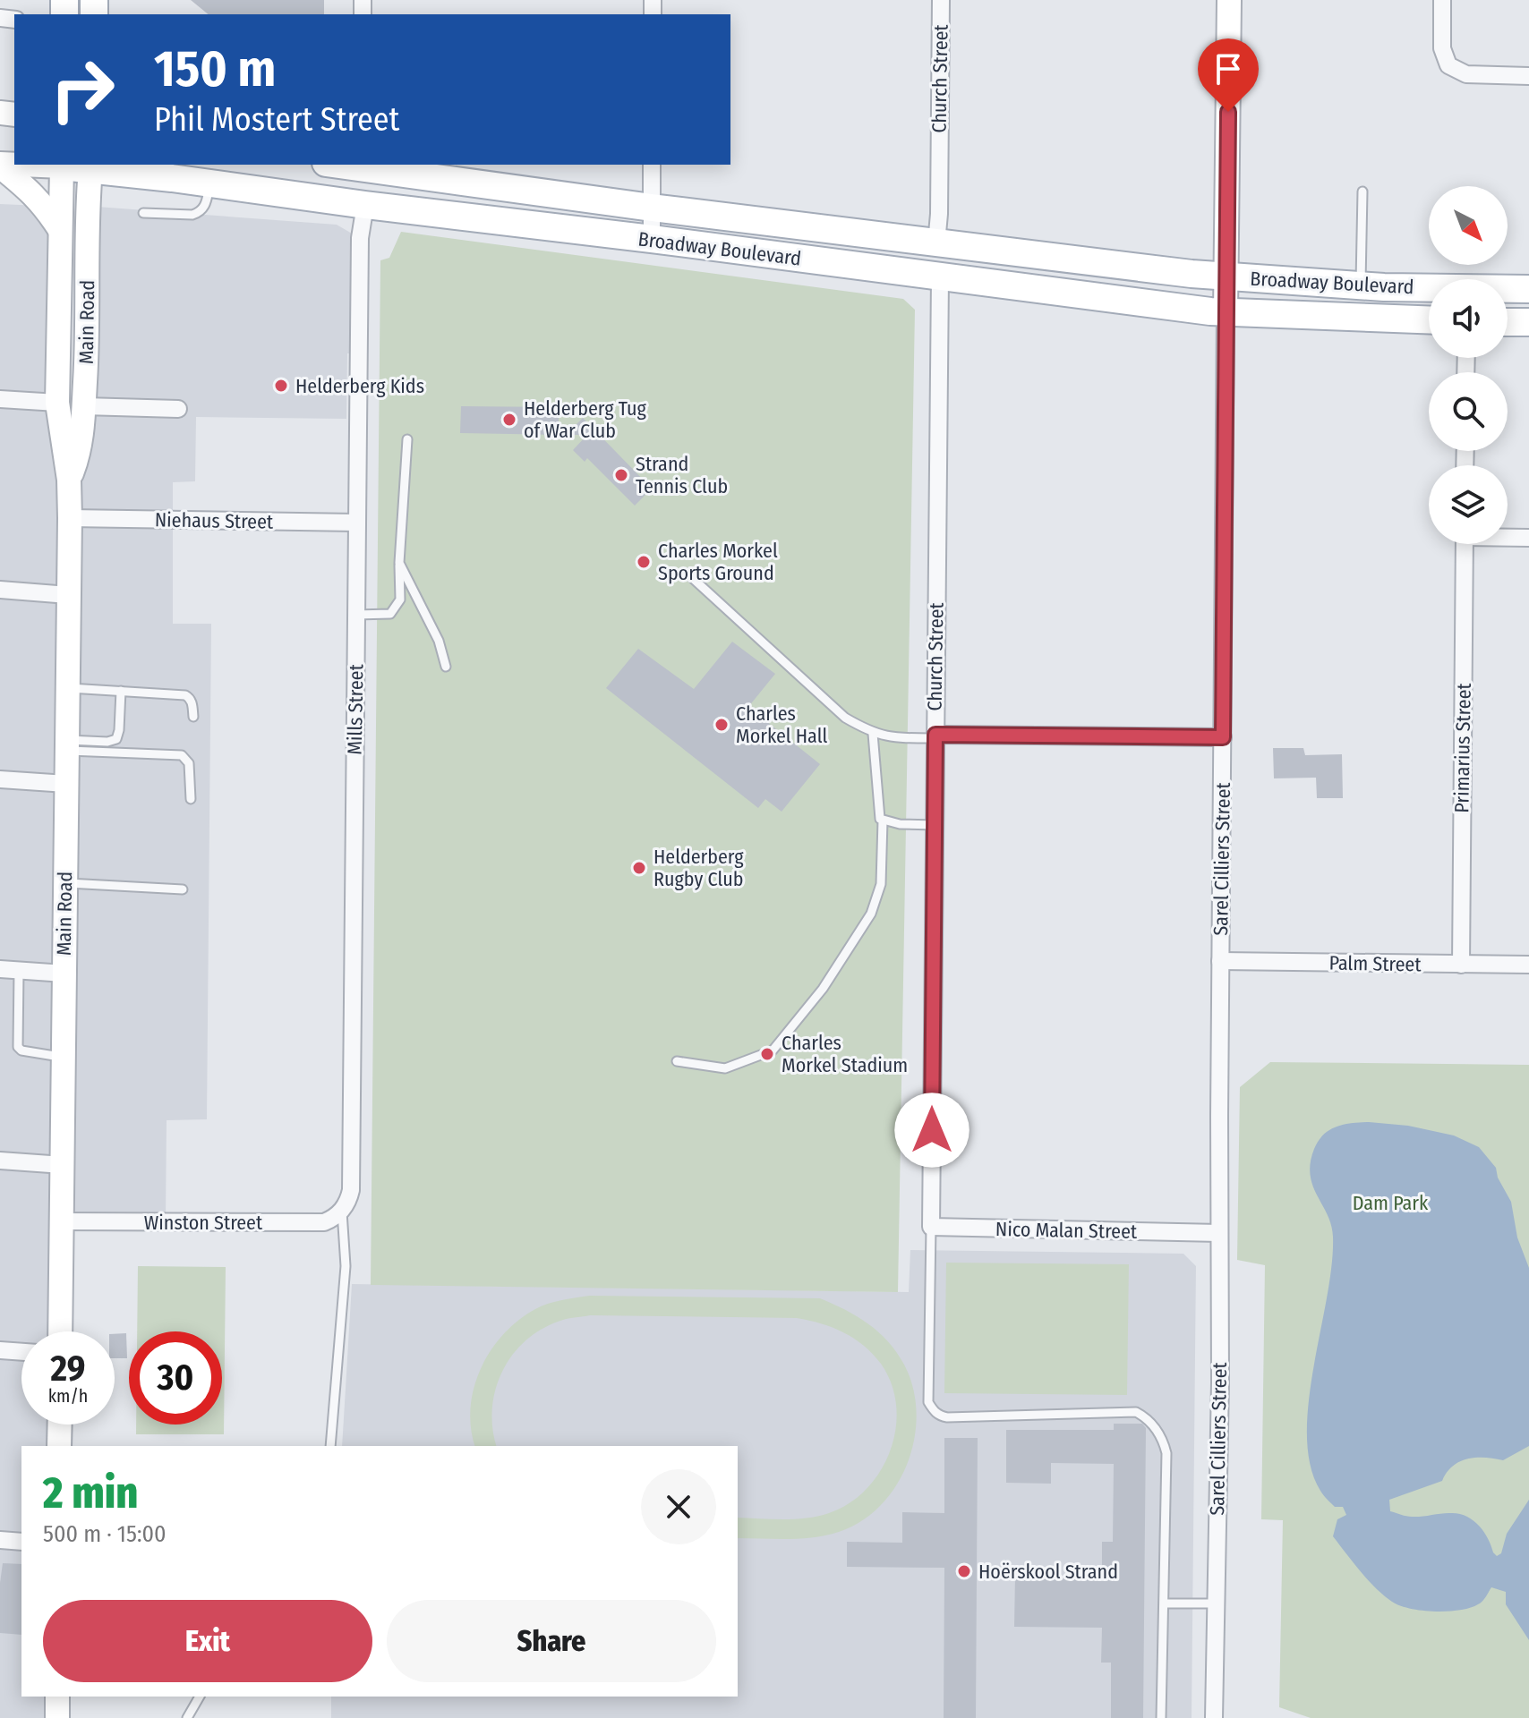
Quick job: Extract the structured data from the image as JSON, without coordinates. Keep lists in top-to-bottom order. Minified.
{"streets":{"main road":["Broadway Boulevard","Main Road","Sarel Cilliers Street"],"street":["Church Street","Niehaus Street","Mills Street","Primarius Street","Palm Street","Winston Street","Nico Malan Street"]},"crossings":[["Church Street","Broadway Boulevard"],["Church Street","Nico Malan Street"],["Broadway Boulevard","Main Road"],["Broadway Boulevard","Mills Street"],["Broadway Boulevard","Sarel Cilliers Street"],["Main Road","Niehaus Street"],["Main Road","Winston Street"],["Niehaus Street","Mills Street"],["Mills Street","Winston Street"],["Primarius Street","Palm Street"],["Sarel Cilliers Street","Palm Street"],["Sarel Cilliers Street","Nico Malan Street"]],"parks":["Dam Park"],"places":["Helderberg Kids","Helderberg Tug of War Club","Strand Tennis Club","Charles Morkel Sports Ground","Charles Morkel Hall","Helderberg Rugby Club","Charles Morkel Stadium","Hoërskool Strand"],"north":"bottom right","page":{"turn":["150 m","Phil Mostert Street"],"speed":"29 km/h","limit":"30","heading":["2 min","500 m · 15:00"],"buttons":["Exit","Share"]}}
